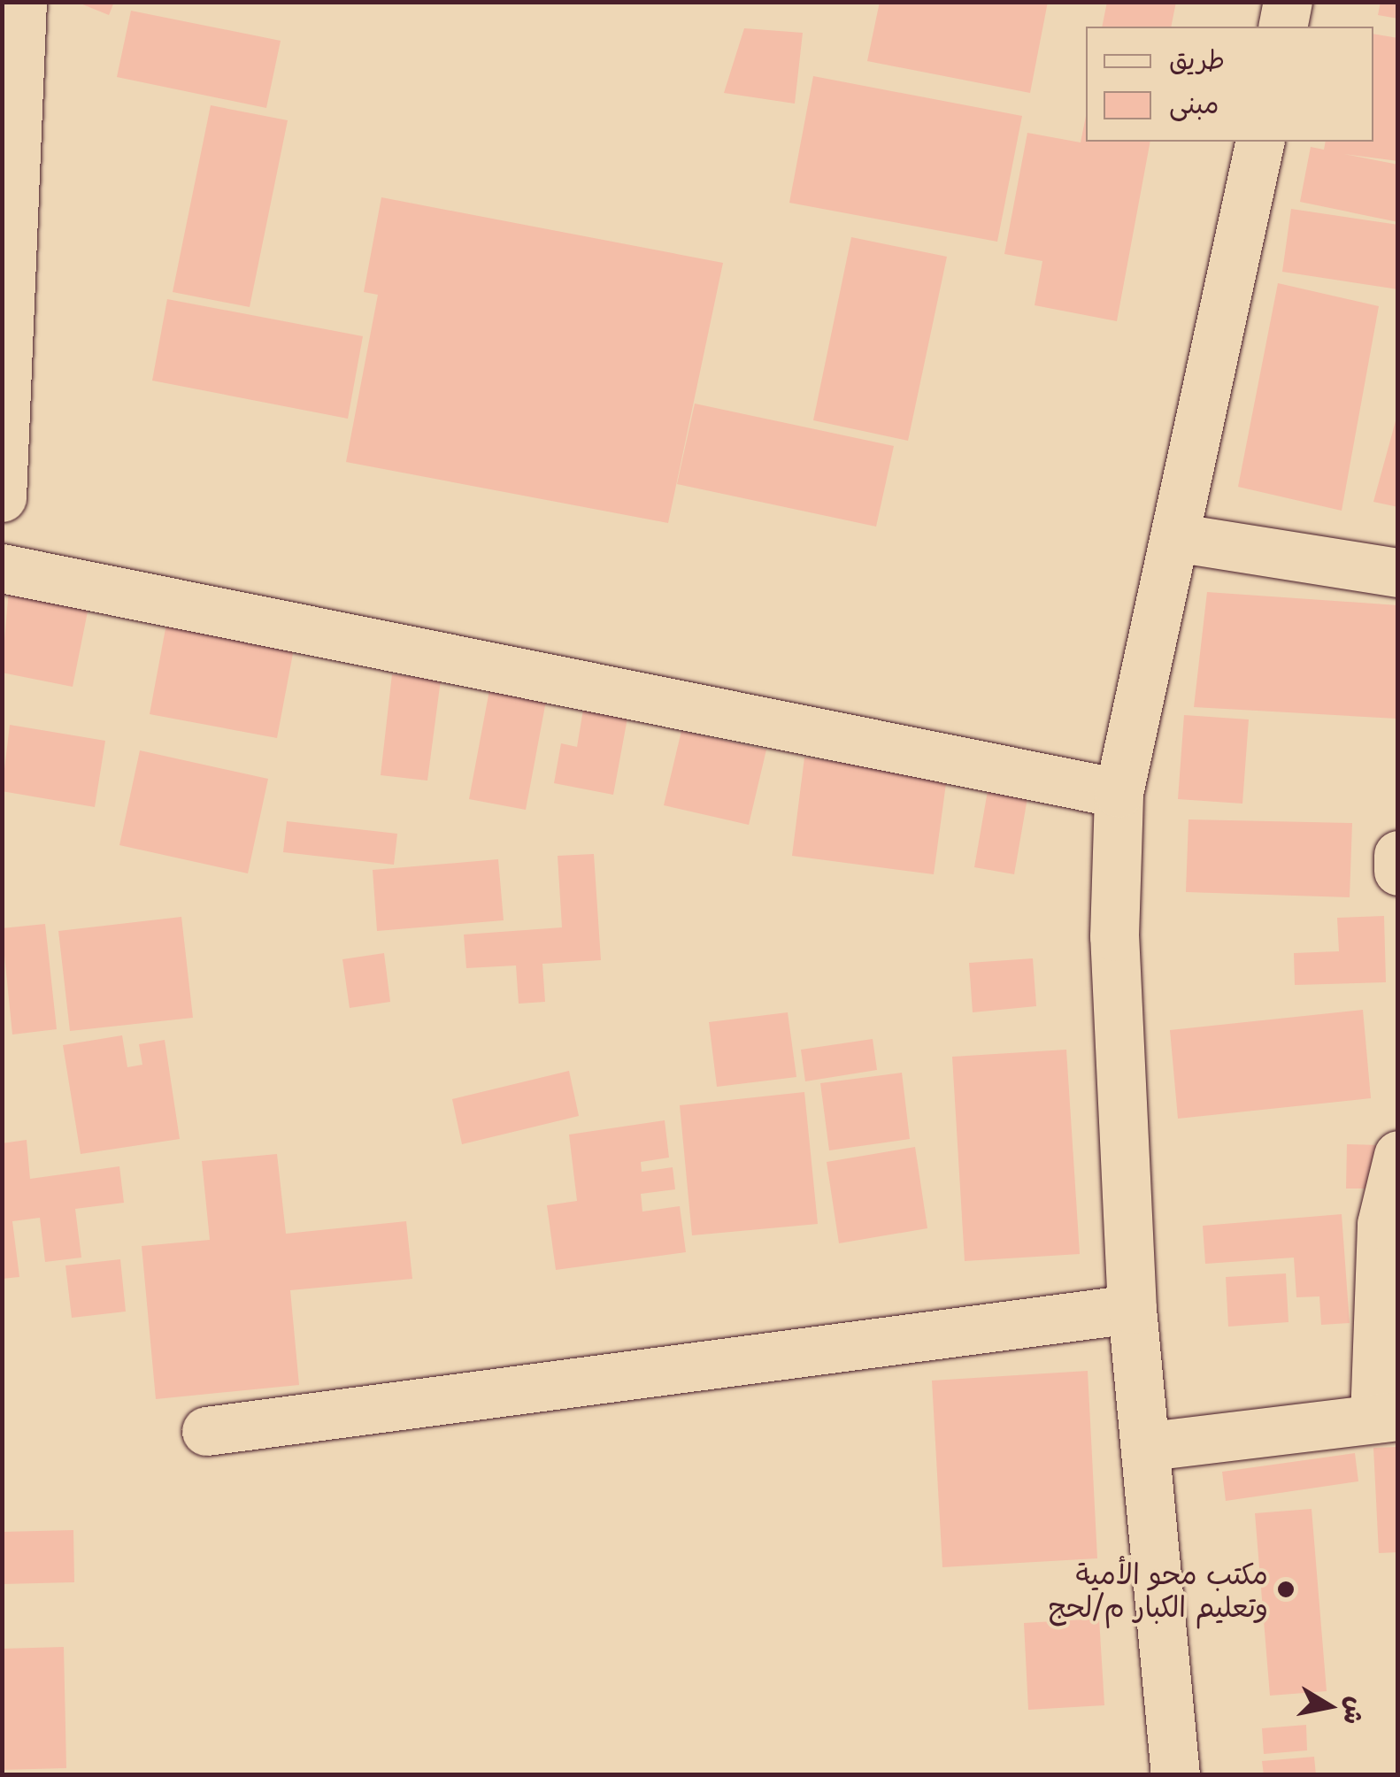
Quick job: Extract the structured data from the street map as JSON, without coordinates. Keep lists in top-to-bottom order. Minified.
{"places":["مكتب محو الأمية وتعليم الكبار م/لحج"],"legend":["طريق","مبنى"],"north":"right"}
